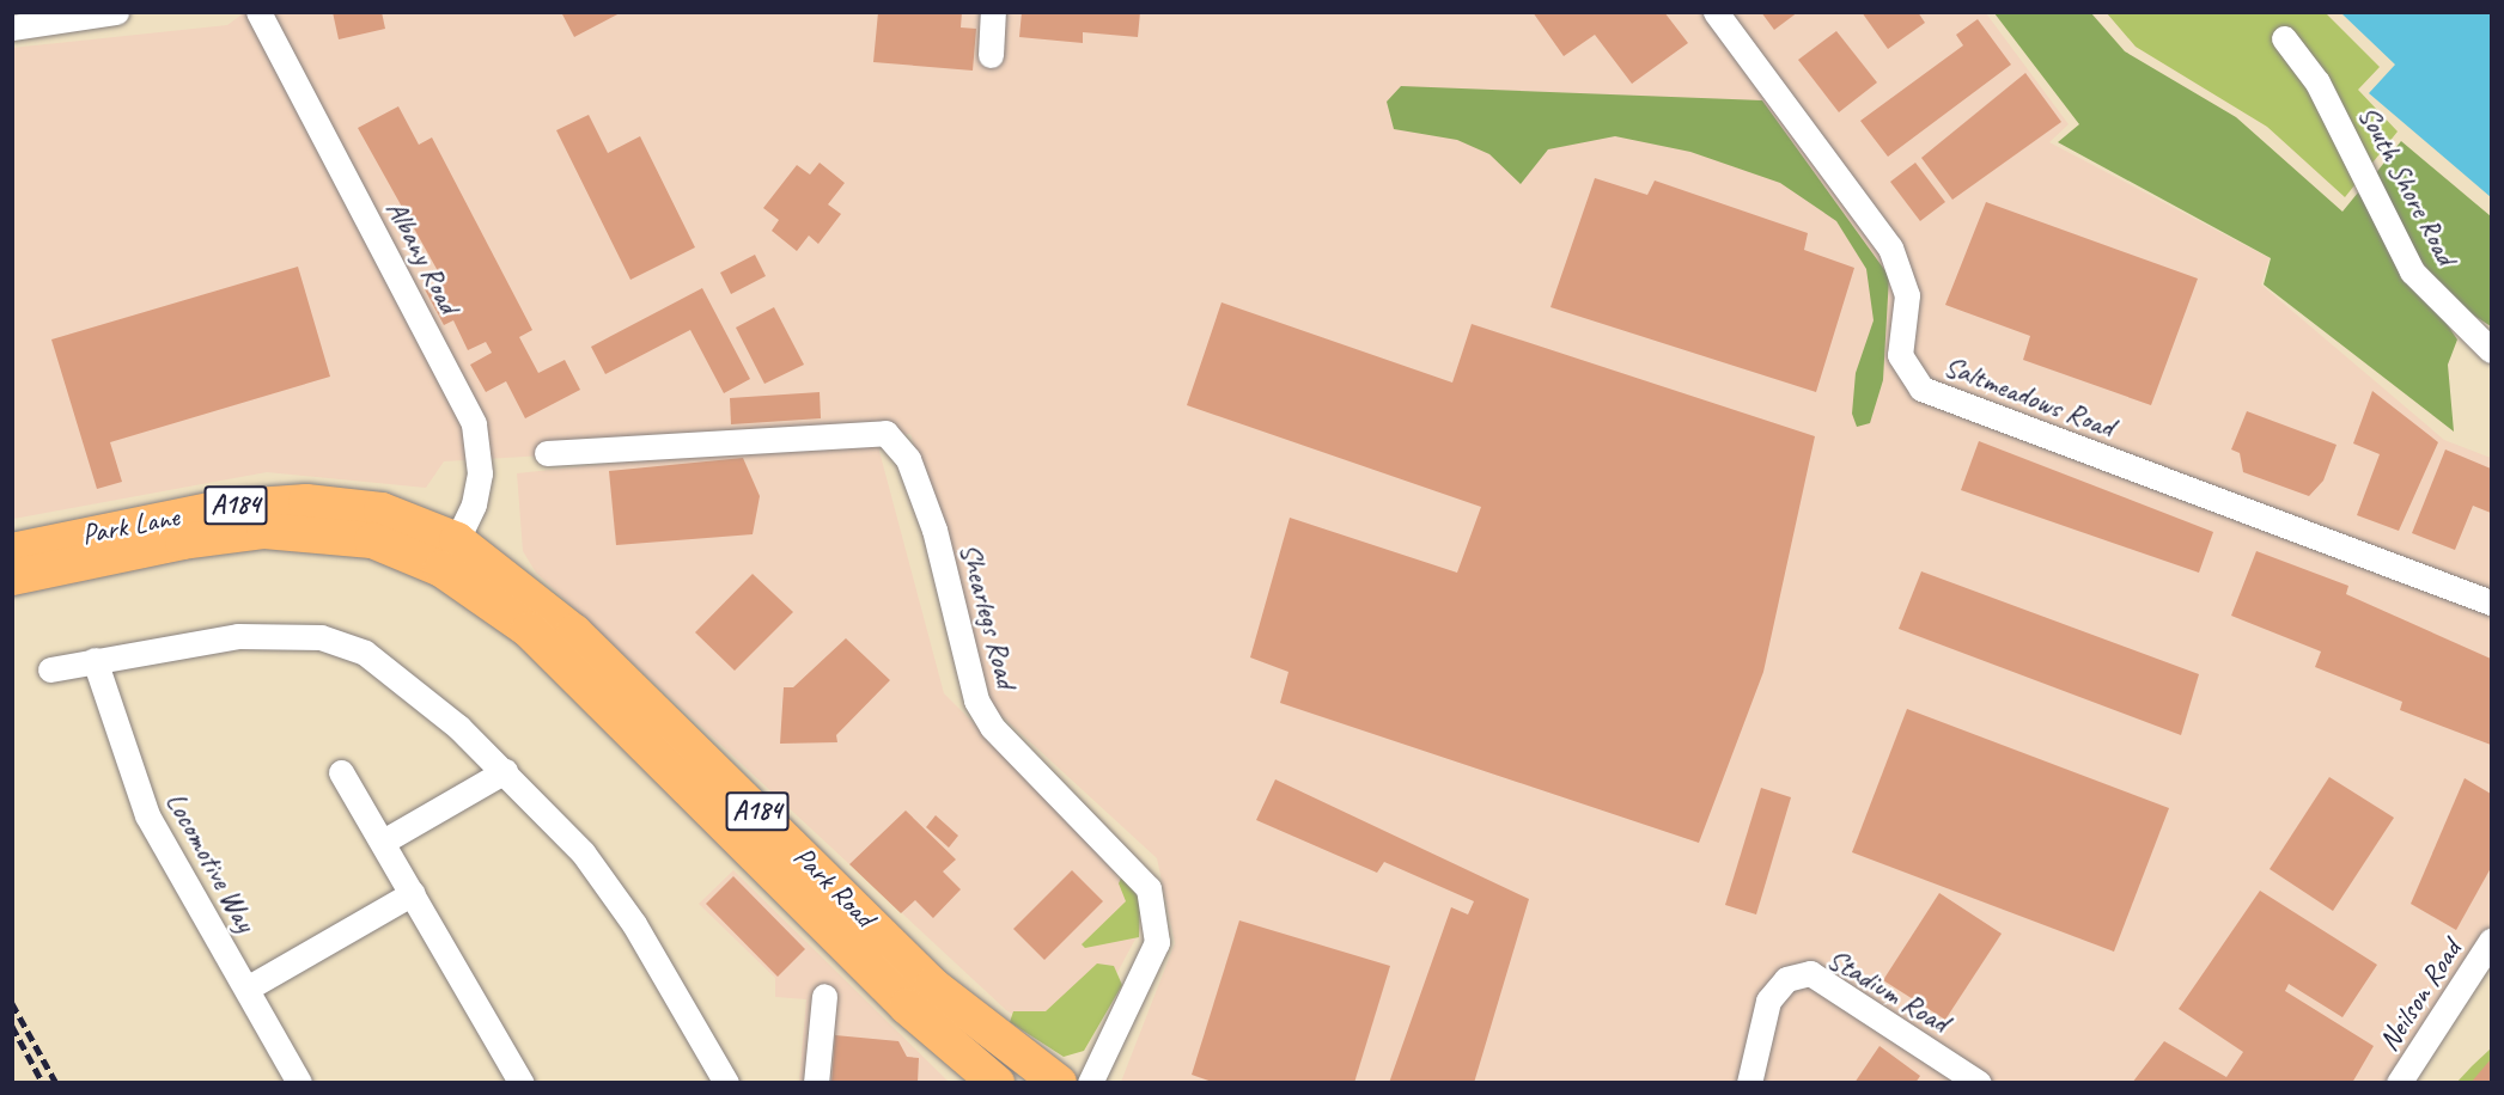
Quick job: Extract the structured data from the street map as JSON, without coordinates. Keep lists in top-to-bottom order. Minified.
{"streets":{"highway":["A184","Park Lane","Park Road"],"street":["South Shore Road","Albany Road","Saltmeadows Road","Shearlegs Road","Locomotive Way","Stadium Road","Neilson Road"]},"crossings":[["Albany Road","Park Lane"],["Albany Road","Park Road"],["Park Lane","Park Road"]]}
